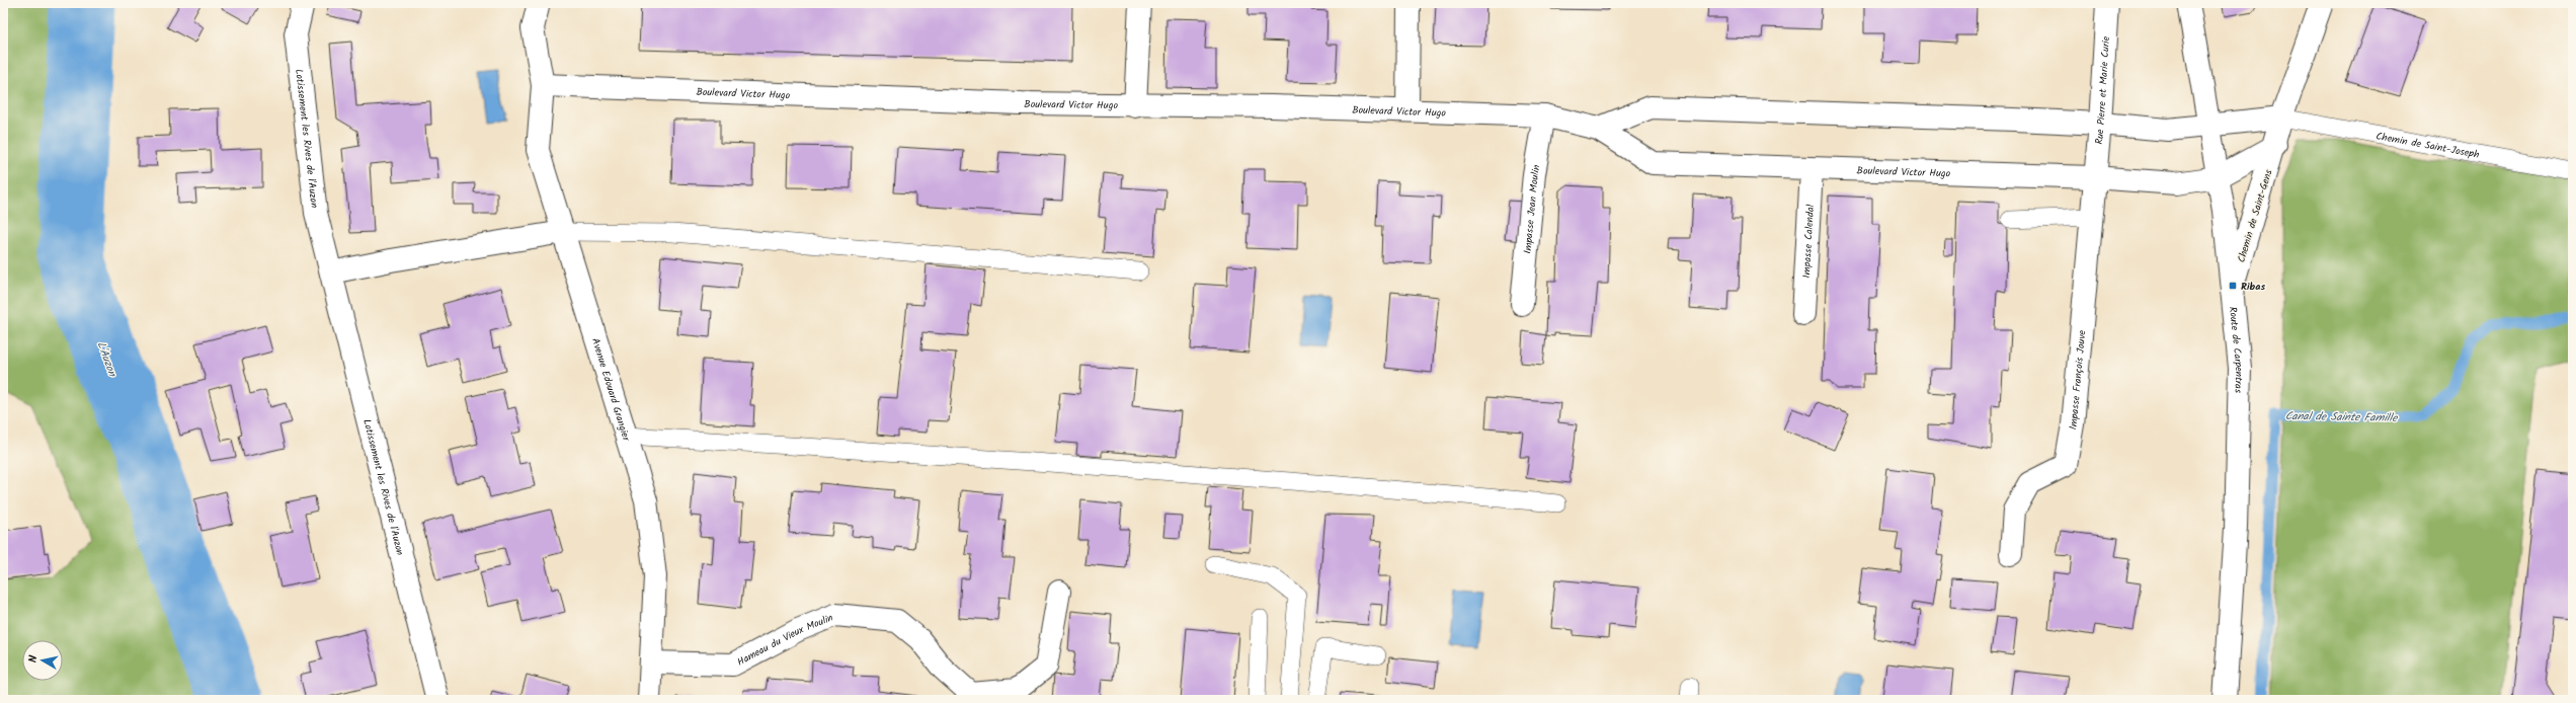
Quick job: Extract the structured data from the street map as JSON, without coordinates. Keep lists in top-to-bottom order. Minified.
{"streets":{"street":["Rue Pierre et Marie Curie","Boulevard Victor Hugo","Lotissement les Rives de l'Auzon","Impasse Jean Moulin","Chemin de Saint-Gens","Impasse Calendal","Route de Carpentras","Impasse François Jouve","Avenue Edouard Grangier","Hameau du Vieux Moulin"],"lane":["Chemin de Saint-Joseph"]},"crossings":[["Rue Pierre et Marie Curie","Boulevard Victor Hugo"],["Rue Pierre et Marie Curie","Impasse François Jouve"],["Boulevard Victor Hugo","Impasse Jean Moulin"],["Boulevard Victor Hugo","Chemin de Saint-Gens"],["Boulevard Victor Hugo","Impasse Calendal"],["Boulevard Victor Hugo","Route de Carpentras"],["Boulevard Victor Hugo","Impasse François Jouve"],["Boulevard Victor Hugo","Avenue Edouard Grangier"],["Chemin de Saint-Joseph","Chemin de Saint-Gens"],["Chemin de Saint-Gens","Route de Carpentras"],["Avenue Edouard Grangier","Hameau du Vieux Moulin"]],"water":["L'Auzon","Canal de Sainte Famille"],"places":{"transit":["Ribas"]},"north":"left"}
